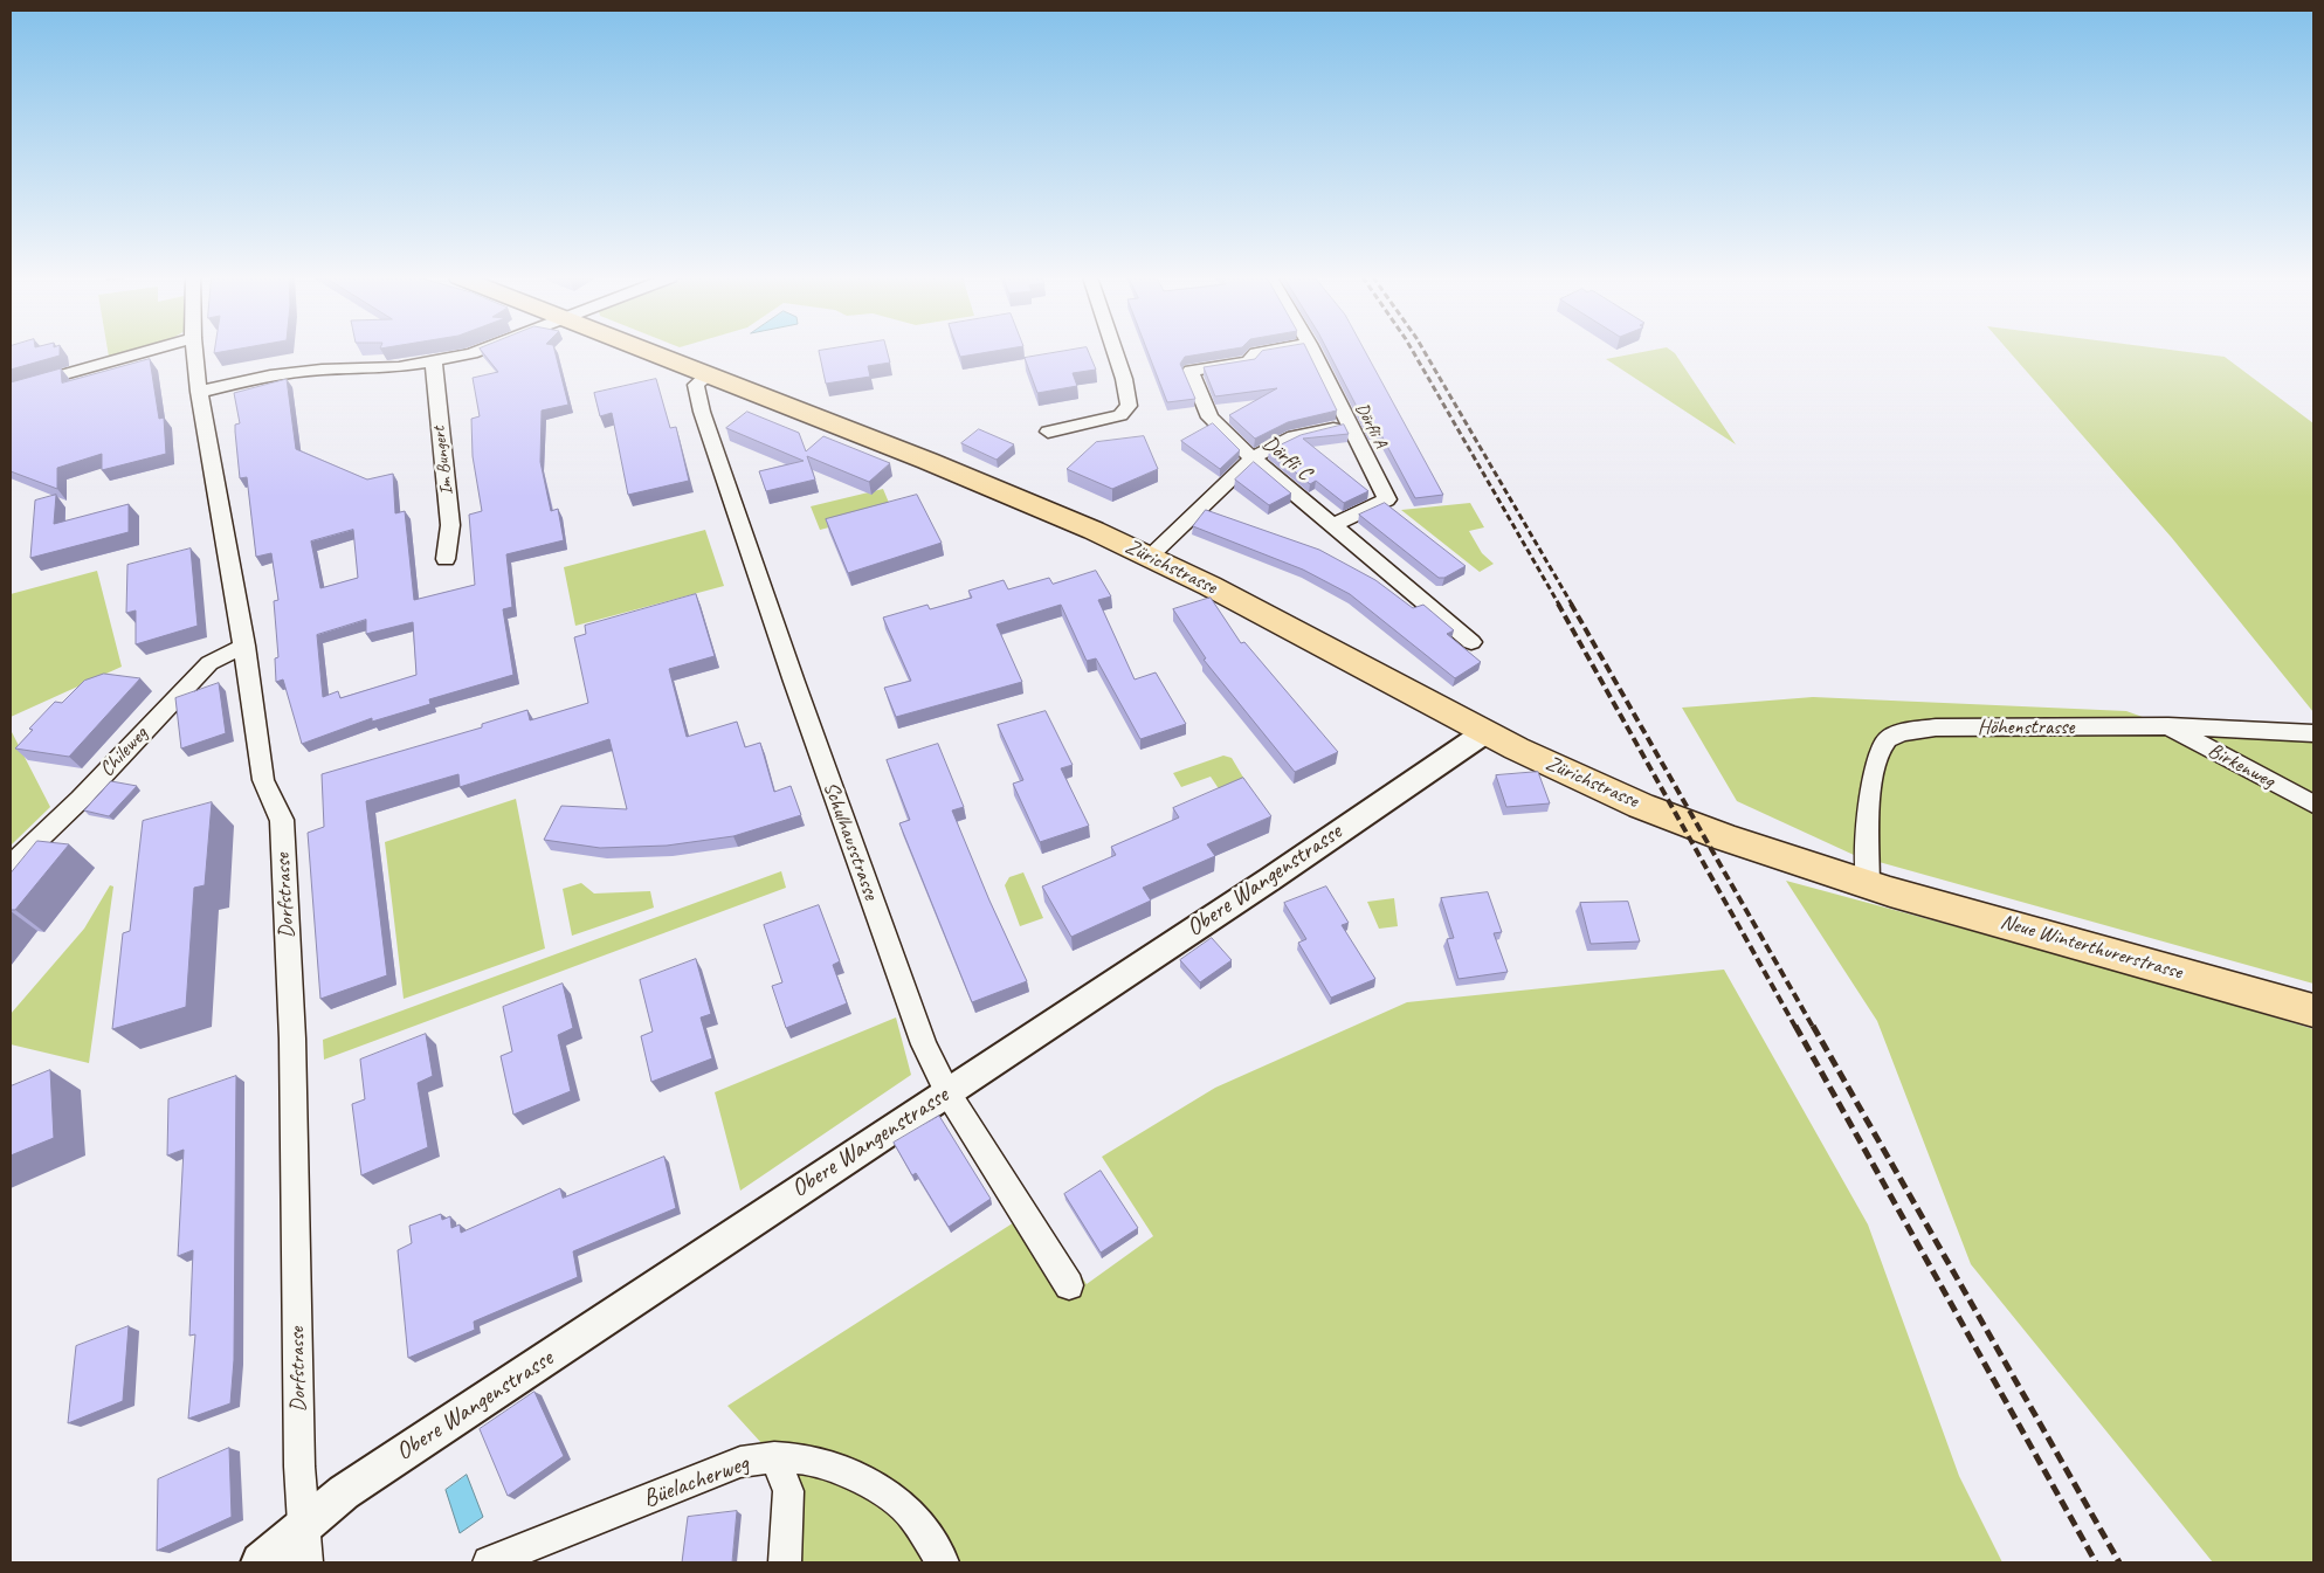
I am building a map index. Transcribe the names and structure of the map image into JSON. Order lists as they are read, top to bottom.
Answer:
{
  "streets": {
    "main road": ["Zürichstrasse", "Neue Winterthurerstrasse"],
    "street": [
      "Dörfli A",
      "Dörfli C",
      "Im Bungert",
      "Höhenstrasse",
      "Chileweg",
      "Birkenweg",
      "Schulhausstrasse",
      "Obere Wangenstrasse",
      "Dorfstrasse",
      "Büelacherweg"
    ]
  },
  "crossings": [
    ["Dörfli A", "Dörfli C"],
    ["Zürichstrasse", "Höhenstrasse"],
    ["Zürichstrasse", "Schulhausstrasse"],
    ["Zürichstrasse", "Obere Wangenstrasse"],
    ["Zürichstrasse", "Neue Winterthurerstrasse"],
    ["Höhenstrasse", "Birkenweg"],
    ["Höhenstrasse", "Neue Winterthurerstrasse"],
    ["Chileweg", "Dorfstrasse"],
    ["Schulhausstrasse", "Obere Wangenstrasse"],
    ["Obere Wangenstrasse", "Dorfstrasse"]
  ]
}
